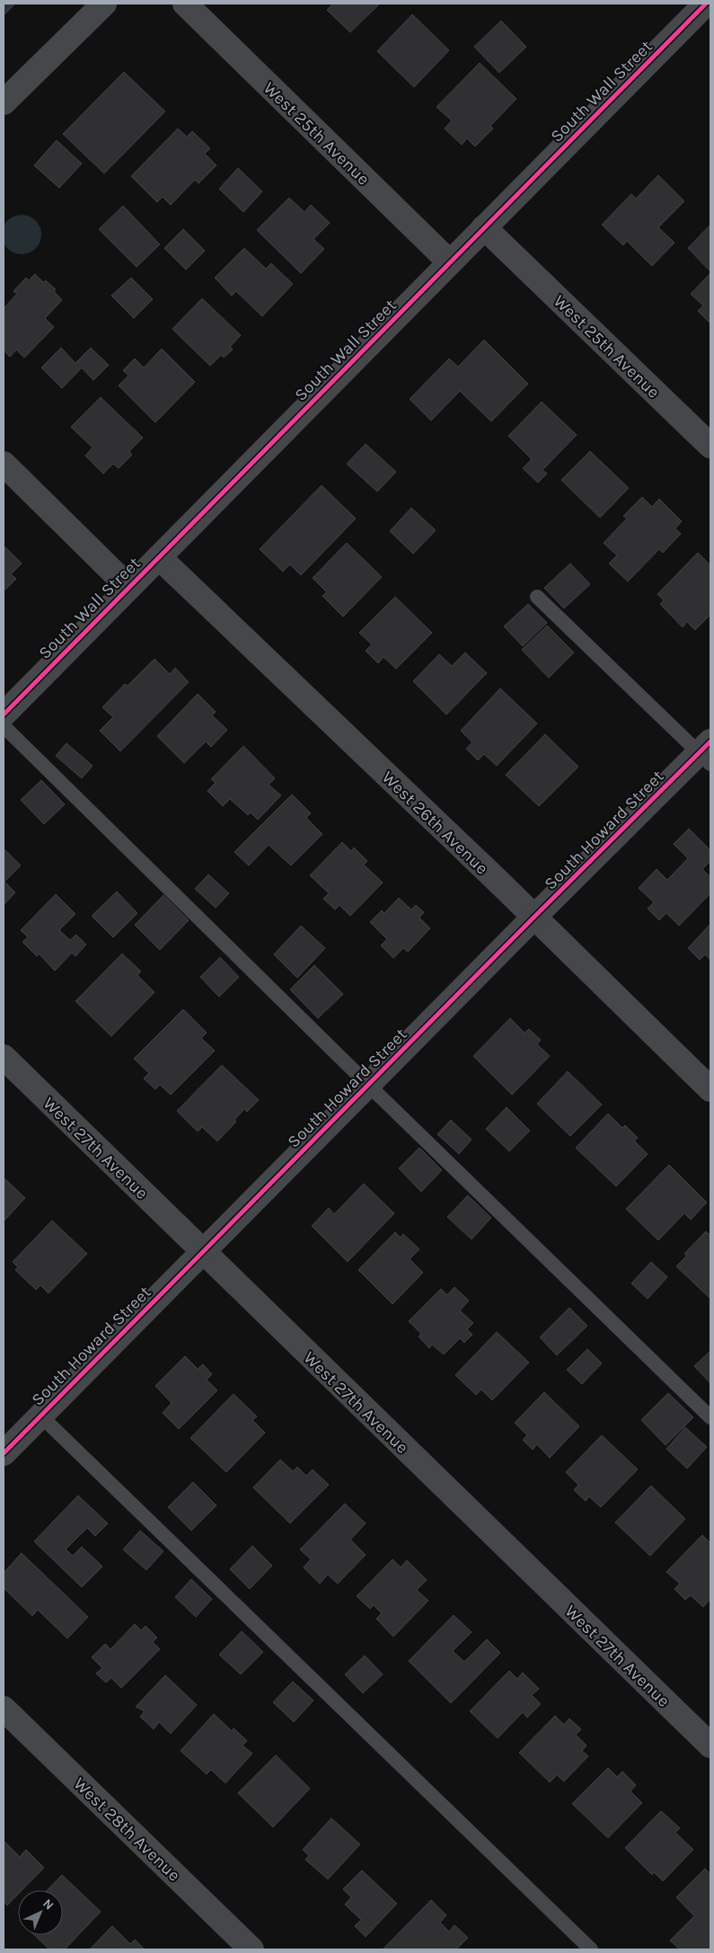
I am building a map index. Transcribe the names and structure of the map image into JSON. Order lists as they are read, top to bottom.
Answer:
{
  "streets": {
    "street": [
      "South Wall Street",
      "West 25th Avenue",
      "West 26th Avenue",
      "South Howard Street",
      "West 27th Avenue",
      "West 28th Avenue"
    ]
  },
  "crossings": [
    ["South Wall Street", "West 25th Avenue"],
    ["South Wall Street", "West 26th Avenue"],
    ["West 26th Avenue", "South Howard Street"],
    ["South Howard Street", "West 27th Avenue"]
  ],
  "north": "top right"
}
